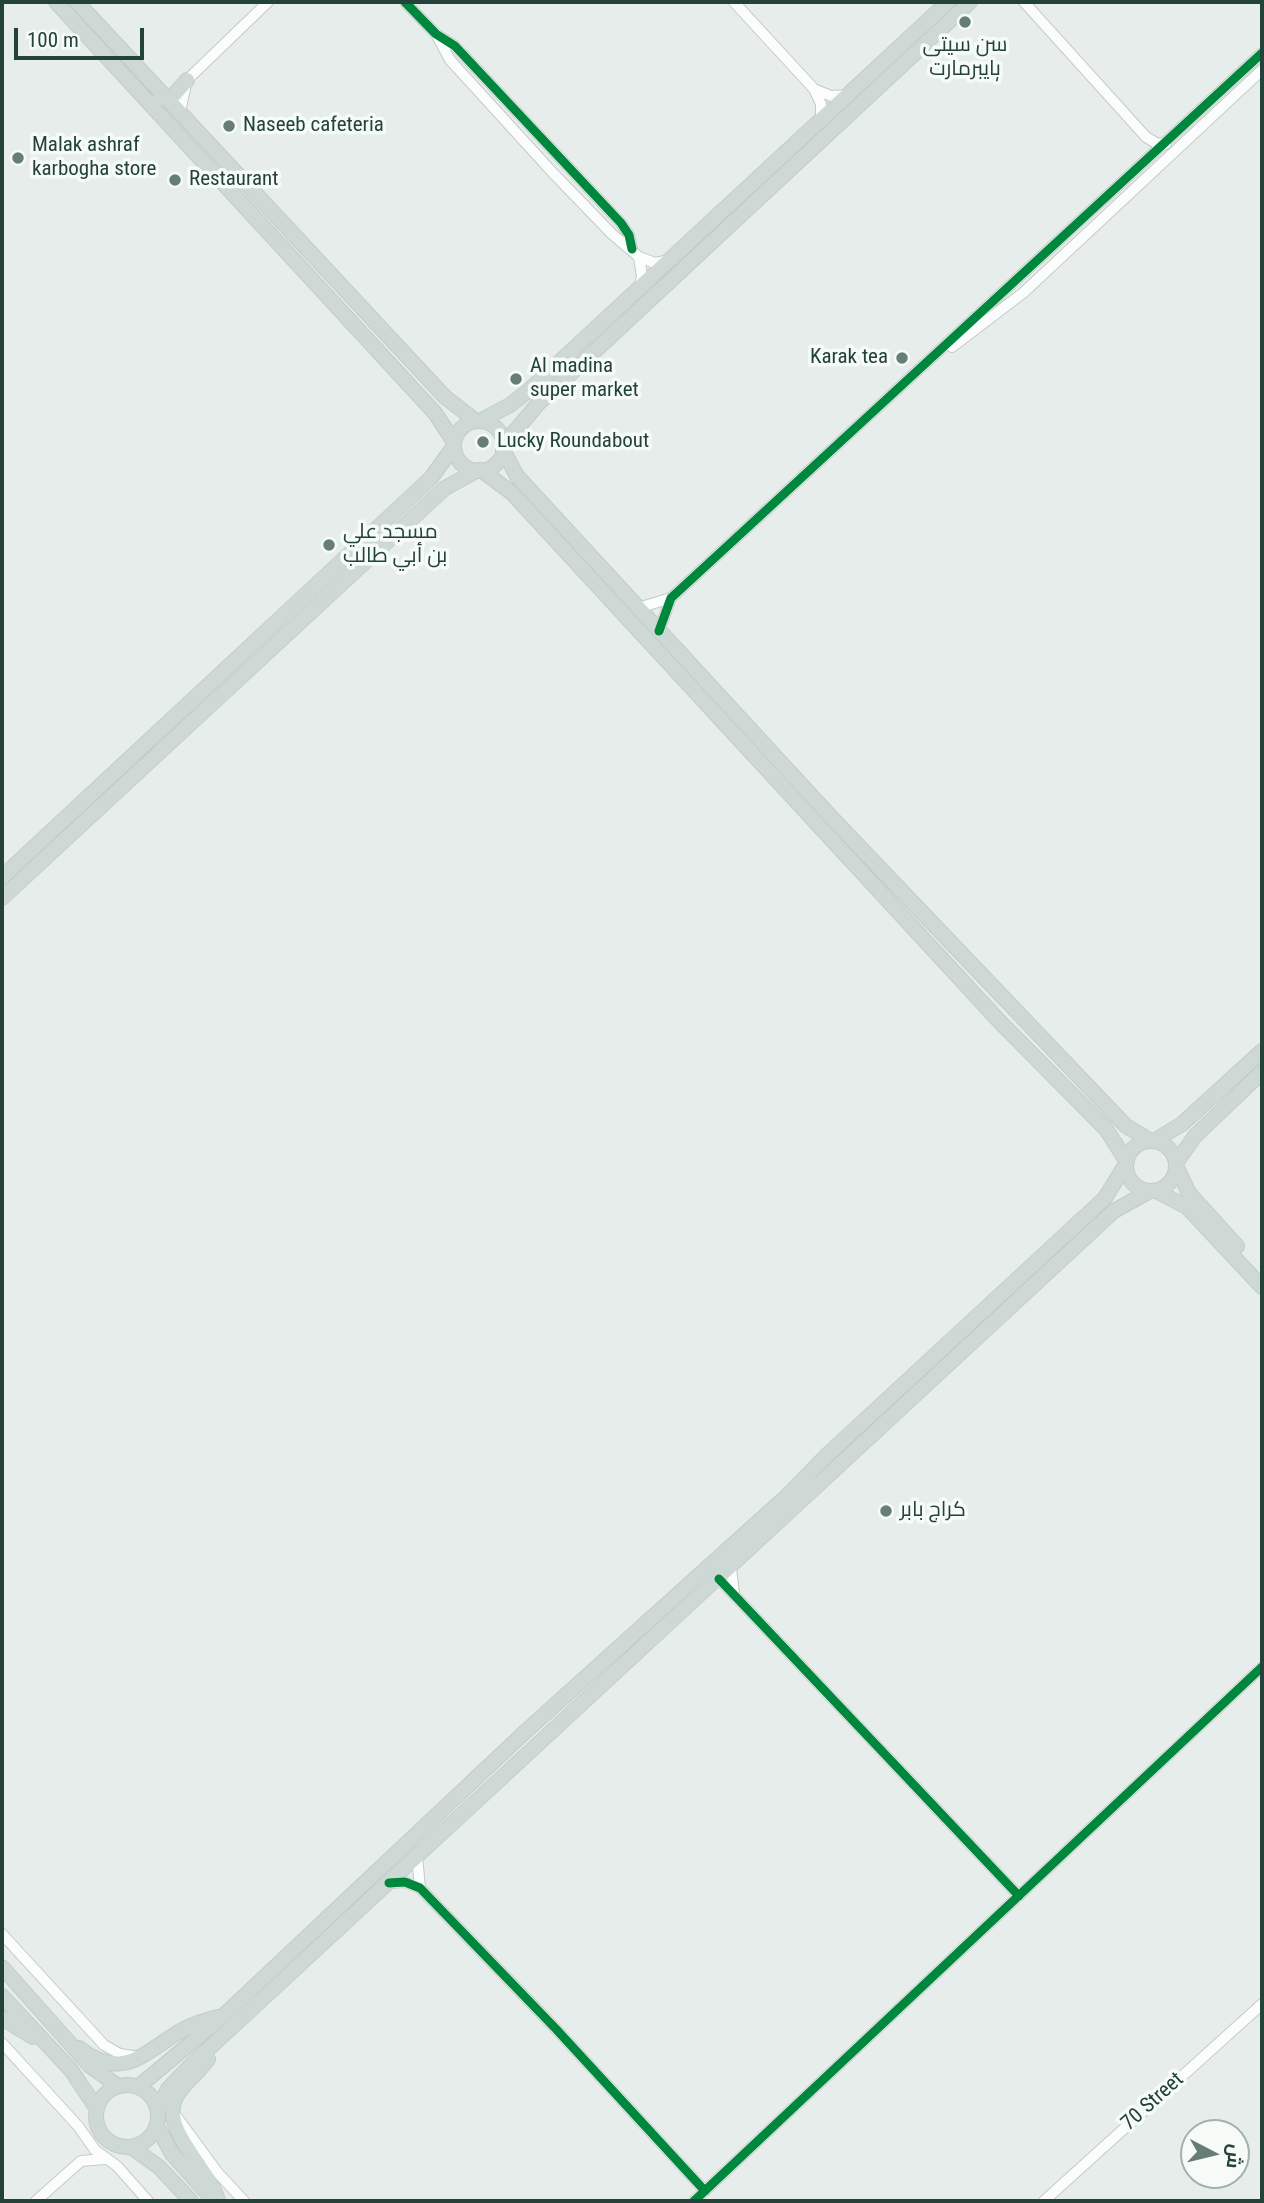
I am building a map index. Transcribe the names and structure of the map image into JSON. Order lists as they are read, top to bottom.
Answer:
{
  "streets": {
    "street": ["70 Street"]
  },
  "places": [
    "سن سیتی ہایبرمارت",
    "Naseeb cafeteria",
    "Malak ashraf karbogha store",
    "Restaurant",
    "Karak tea",
    "Al madina super market",
    "Lucky Roundabout",
    "مسجد علي بن أبي طالب",
    "كراج بابر"
  ],
  "scale_bar": "100 m",
  "north": "right"
}
